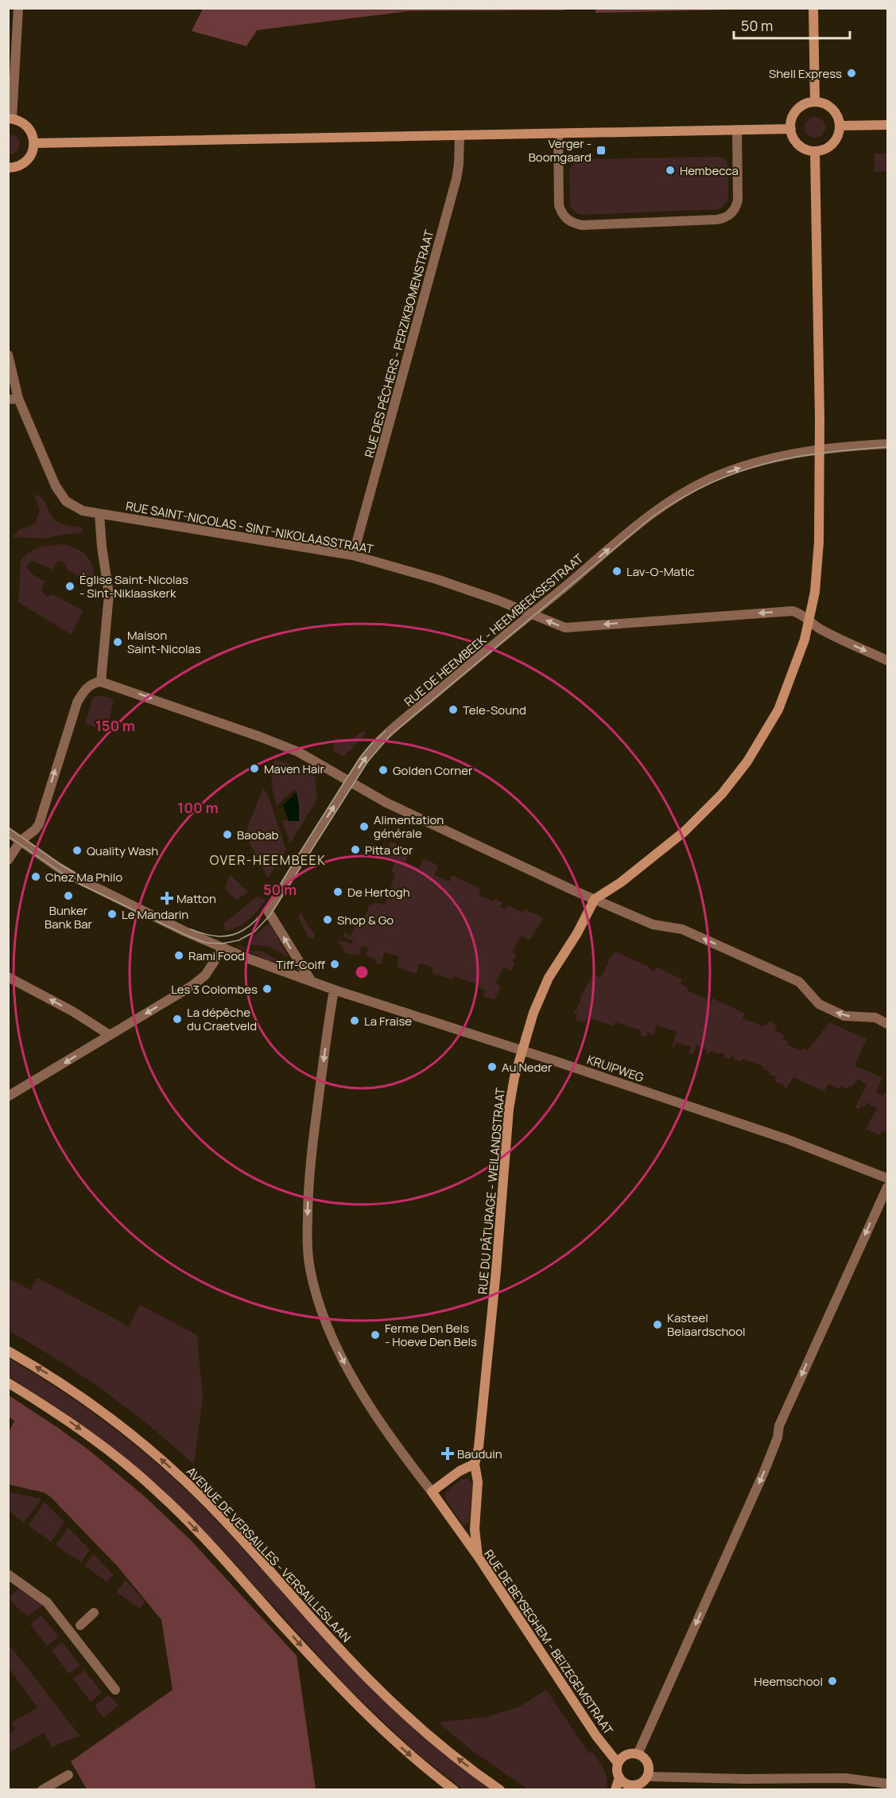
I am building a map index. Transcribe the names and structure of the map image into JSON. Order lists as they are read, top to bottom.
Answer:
{
  "streets": {
    "street": [
      "RUE DES PÊCHERS - PERZIKBOMENSTRAAT",
      "RUE SAINT-NICOLAS - SINT-NIKOLAASSTRAAT",
      "RUE DE HEEMBEEK - HEEMBEEKSESTRAAT",
      "KRUIPWEG",
      "RUE DU PÂTURAGE - WEILANDSTRAAT",
      "AVENUE DE VERSAILLES - VERSAILLESLAAN",
      "RUE DE BEYSEGHEM - BEIZEGEMSTRAAT"
    ]
  },
  "crossings": [
    ["RUE DES PÊCHERS - PERZIKBOMENSTRAAT", "RUE SAINT-NICOLAS - SINT-NIKOLAASSTRAAT"],
    ["RUE SAINT-NICOLAS - SINT-NIKOLAASSTRAAT", "RUE DE HEEMBEEK - HEEMBEEKSESTRAAT"],
    ["RUE DE HEEMBEEK - HEEMBEEKSESTRAAT", "KRUIPWEG"],
    ["KRUIPWEG", "RUE DU PÂTURAGE - WEILANDSTRAAT"],
    ["KRUIPWEG", "RUE DE BEYSEGHEM - BEIZEGEMSTRAAT"],
    ["RUE DU PÂTURAGE - WEILANDSTRAAT", "RUE DE BEYSEGHEM - BEIZEGEMSTRAAT"]
  ],
  "one_way": ["RUE DE HEEMBEEK - HEEMBEEKSESTRAAT", "RUE DE BEYSEGHEM - BEIZEGEMSTRAAT"],
  "districts": ["OVER-HEEMBEEK"],
  "places": {
    "other": [
      "Shell Express",
      "Hembecca",
      "Lav-O-Matic",
      "Église Saint-Nicolas - Sint-Niklaaskerk",
      "Maison Saint-Nicolas",
      "Tele-Sound",
      "Maven Hair",
      "Golden Corner",
      "Alimentation générale",
      "Baobab",
      "Pitta d'or",
      "Quality Wash",
      "Chez Ma Philo",
      "De Hertogh",
      "Bunker Bank Bar",
      "Le Mandarin",
      "Shop & Go",
      "Rami Food",
      "Tiff-Coiff",
      "Les 3 Colombes",
      "La dépêche du Craetveld",
      "La Fraise",
      "Au Neder",
      "Kasteel Beiaardschool",
      "Ferme Den Bels - Hoeve Den Bels",
      "Heemschool"
    ],
    "transit": ["Verger - Boomgaard"],
    "health": ["Matton", "Bauduin"]
  },
  "scale_bar": "50 m",
  "rings": ["150 m", "100 m", "50 m"]
}
